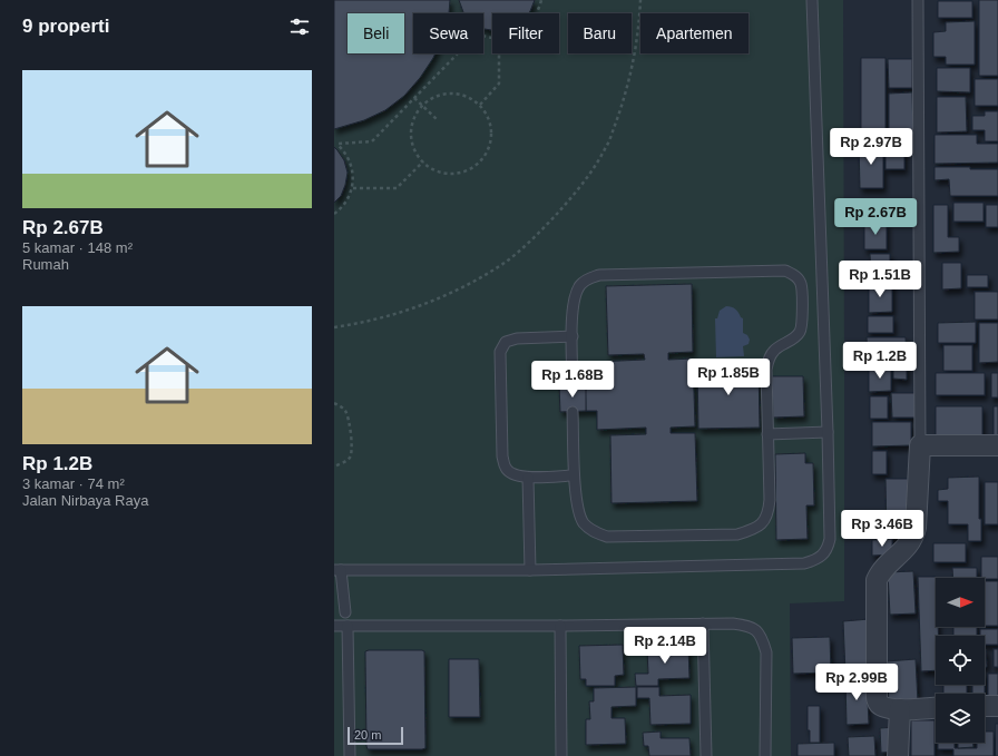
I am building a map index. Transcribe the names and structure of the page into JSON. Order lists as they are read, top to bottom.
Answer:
{
  "scale_bar": "20 m",
  "north": "right",
  "page": {
    "heading": "9 properti",
    "chip": [
      "Beli",
      "Sewa",
      "Filter",
      "Baru",
      "Apartemen"
    ],
    "list": [
      {
        "name": "Rp 2.67B",
        "note": "5 kamar · 148 m² · Rumah"
      },
      {
        "name": "Rp 1.2B",
        "note": "3 kamar · 74 m² · Jalan Nirbaya Raya"
      }
    ],
    "price": [
      "Rp 2.97B",
      "Rp 2.67B",
      "Rp 1.51B",
      "Rp 1.2B",
      "Rp 1.85B",
      "Rp 1.68B",
      "Rp 3.46B",
      "Rp 2.14B",
      "Rp 2.99B"
    ],
    "scale": "20 m"
  }
}
